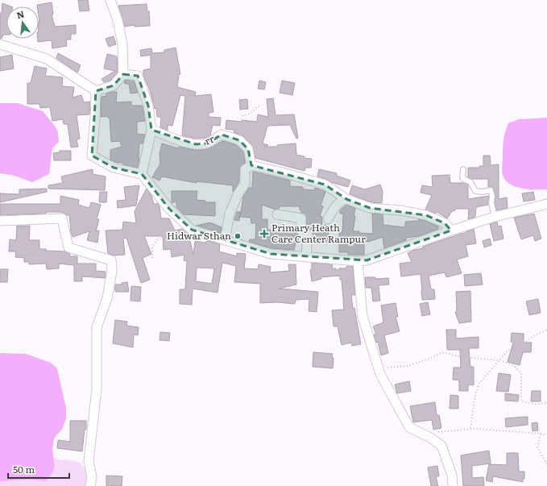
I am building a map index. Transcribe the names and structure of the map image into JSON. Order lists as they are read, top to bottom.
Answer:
{
  "streets": {
    "street": ["rr"]
  },
  "places": {
    "health": ["Primary Heath Care Center Rampur"],
    "other": ["Hidwar Sthan"]
  },
  "scale_bar": "50 m",
  "north": "top"
}
